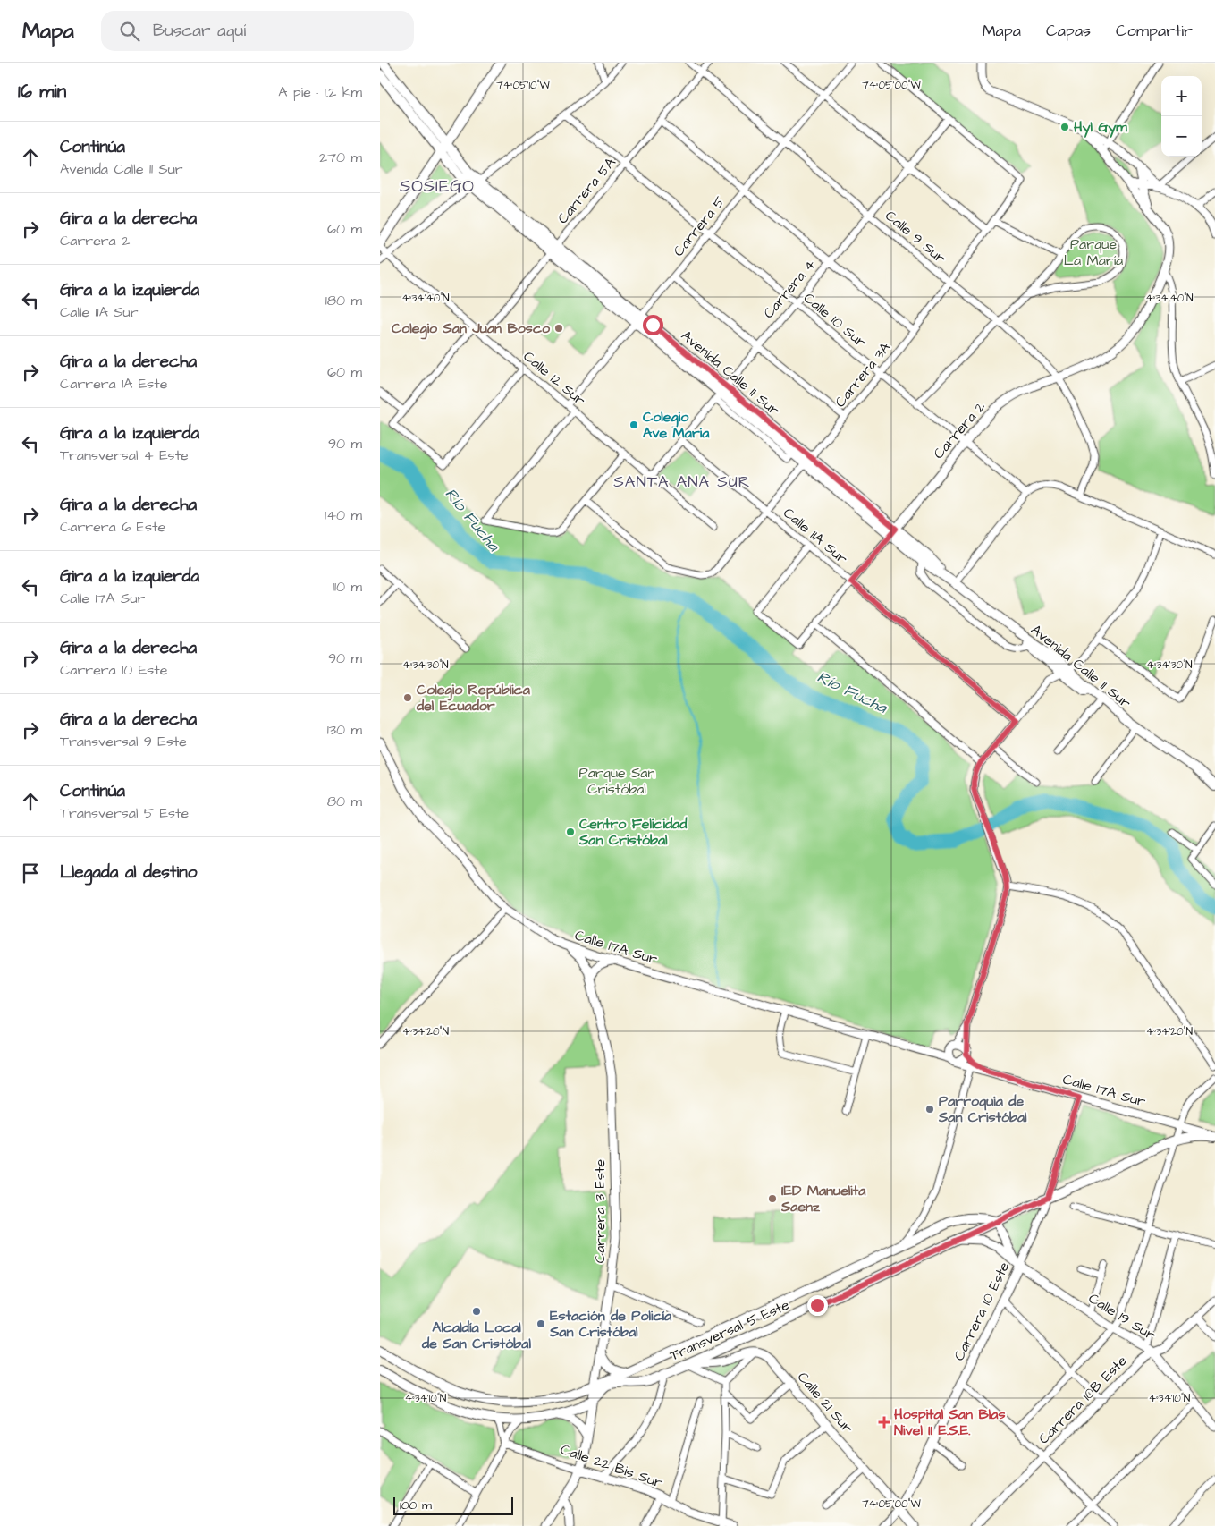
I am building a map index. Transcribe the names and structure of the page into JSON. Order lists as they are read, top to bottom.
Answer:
{
  "streets": {
    "main road": ["Avenida Calle 11 Sur", "Transversal 5 Este"],
    "street": [
      "Carrera 5A",
      "Carrera 5",
      "Calle 9 Sur",
      "Carrera 4",
      "Calle 10 Sur",
      "Carrera 3A",
      "Calle 12 Sur",
      "Carrera 2",
      "Calle 11A Sur",
      "Calle 17A Sur",
      "Carrera 3 Este",
      "Carrera 10 Este",
      "Calle 19 Sur",
      "Carrera 10B Este",
      "Calle 21 Sur",
      "Calle 22 Bis Sur"
    ]
  },
  "crossings": [
    ["Carrera 5A", "Calle 9 Sur"],
    ["Carrera 5A", "Calle 10 Sur"],
    ["Carrera 5A", "Avenida Calle 11 Sur"],
    ["Carrera 5A", "Calle 12 Sur"],
    ["Carrera 5", "Calle 9 Sur"],
    ["Carrera 5", "Calle 10 Sur"],
    ["Carrera 5", "Avenida Calle 11 Sur"],
    ["Carrera 5", "Calle 12 Sur"],
    ["Calle 9 Sur", "Carrera 4"],
    ["Calle 9 Sur", "Carrera 3A"],
    ["Calle 9 Sur", "Carrera 2"],
    ["Carrera 4", "Calle 10 Sur"],
    ["Carrera 4", "Avenida Calle 11 Sur"],
    ["Carrera 4", "Carrera 3A"],
    ["Carrera 4", "Calle 12 Sur"],
    ["Carrera 4", "Calle 11A Sur"],
    ["Calle 10 Sur", "Carrera 3A"],
    ["Calle 10 Sur", "Carrera 2"],
    ["Avenida Calle 11 Sur", "Carrera 3A"],
    ["Avenida Calle 11 Sur", "Carrera 2"],
    ["Carrera 3A", "Calle 11A Sur"],
    ["Carrera 2", "Calle 11A Sur"],
    ["Calle 17A Sur", "Carrera 3 Este"],
    ["Calle 17A Sur", "Carrera 10 Este"],
    ["Calle 17A Sur", "Transversal 5 Este"],
    ["Carrera 3 Este", "Transversal 5 Este"],
    ["Carrera 3 Este", "Calle 22 Bis Sur"],
    ["Carrera 10 Este", "Calle 19 Sur"],
    ["Carrera 10 Este", "Transversal 5 Este"],
    ["Carrera 10 Este", "Calle 21 Sur"],
    ["Calle 19 Sur", "Transversal 5 Este"],
    ["Calle 19 Sur", "Carrera 10B Este"]
  ],
  "districts": ["SOSIEGO", "SANTA ANA SUR"],
  "water": ["Río Fucha"],
  "parks": ["Parque La María", "Parque San Cristóbal"],
  "places": {
    "other": [
      "Hyl Gym",
      "Colegio San Juan Bosco",
      "Colegio Ave Maria",
      "Colegio República del Ecuador",
      "Centro Felicidad San Cristóbal",
      "Parroquia de San Cristóbal",
      "IED Manuelita Saenz",
      "Alcaldía Local de San Cristóbal",
      "Estación de Policía San Cristóbal"
    ],
    "health": ["Hospital San Blas Nivel II E.S.E."]
  },
  "scale_bar": "100 m",
  "page": {
    "header": "Mapa",
    "search": "Buscar aquí",
    "nav": ["Mapa", "Capas", "Compartir"],
    "heading": ["16 min", "A pie · 1.2 km"],
    "map_buttons": ["+", "−"],
    "list": [
      ["Continúa", "Avenida Calle 11 Sur", "270 m"],
      ["Gira a la derecha", "Carrera 2", "60 m"],
      ["Gira a la izquierda", "Calle 11A Sur", "180 m"],
      ["Gira a la derecha", "Carrera 1A Este", "60 m"],
      ["Gira a la izquierda", "Transversal 4 Este", "90 m"],
      ["Gira a la derecha", "Carrera 6 Este", "140 m"],
      ["Gira a la izquierda", "Calle 17A Sur", "110 m"],
      ["Gira a la derecha", "Carrera 10 Este", "90 m"],
      ["Gira a la derecha", "Transversal 9 Este", "130 m"],
      ["Continúa", "Transversal 5 Este", "80 m"],
      "Llegada al destino"
    ],
    "scale": "100 m"
  },
  "coordinates": [
    "74°05'10\"W",
    "74°05'00\"W",
    "4°34'40\"N",
    "4°34'30\"N",
    "4°34'20\"N",
    "4°34'10\"N"
  ]
}
